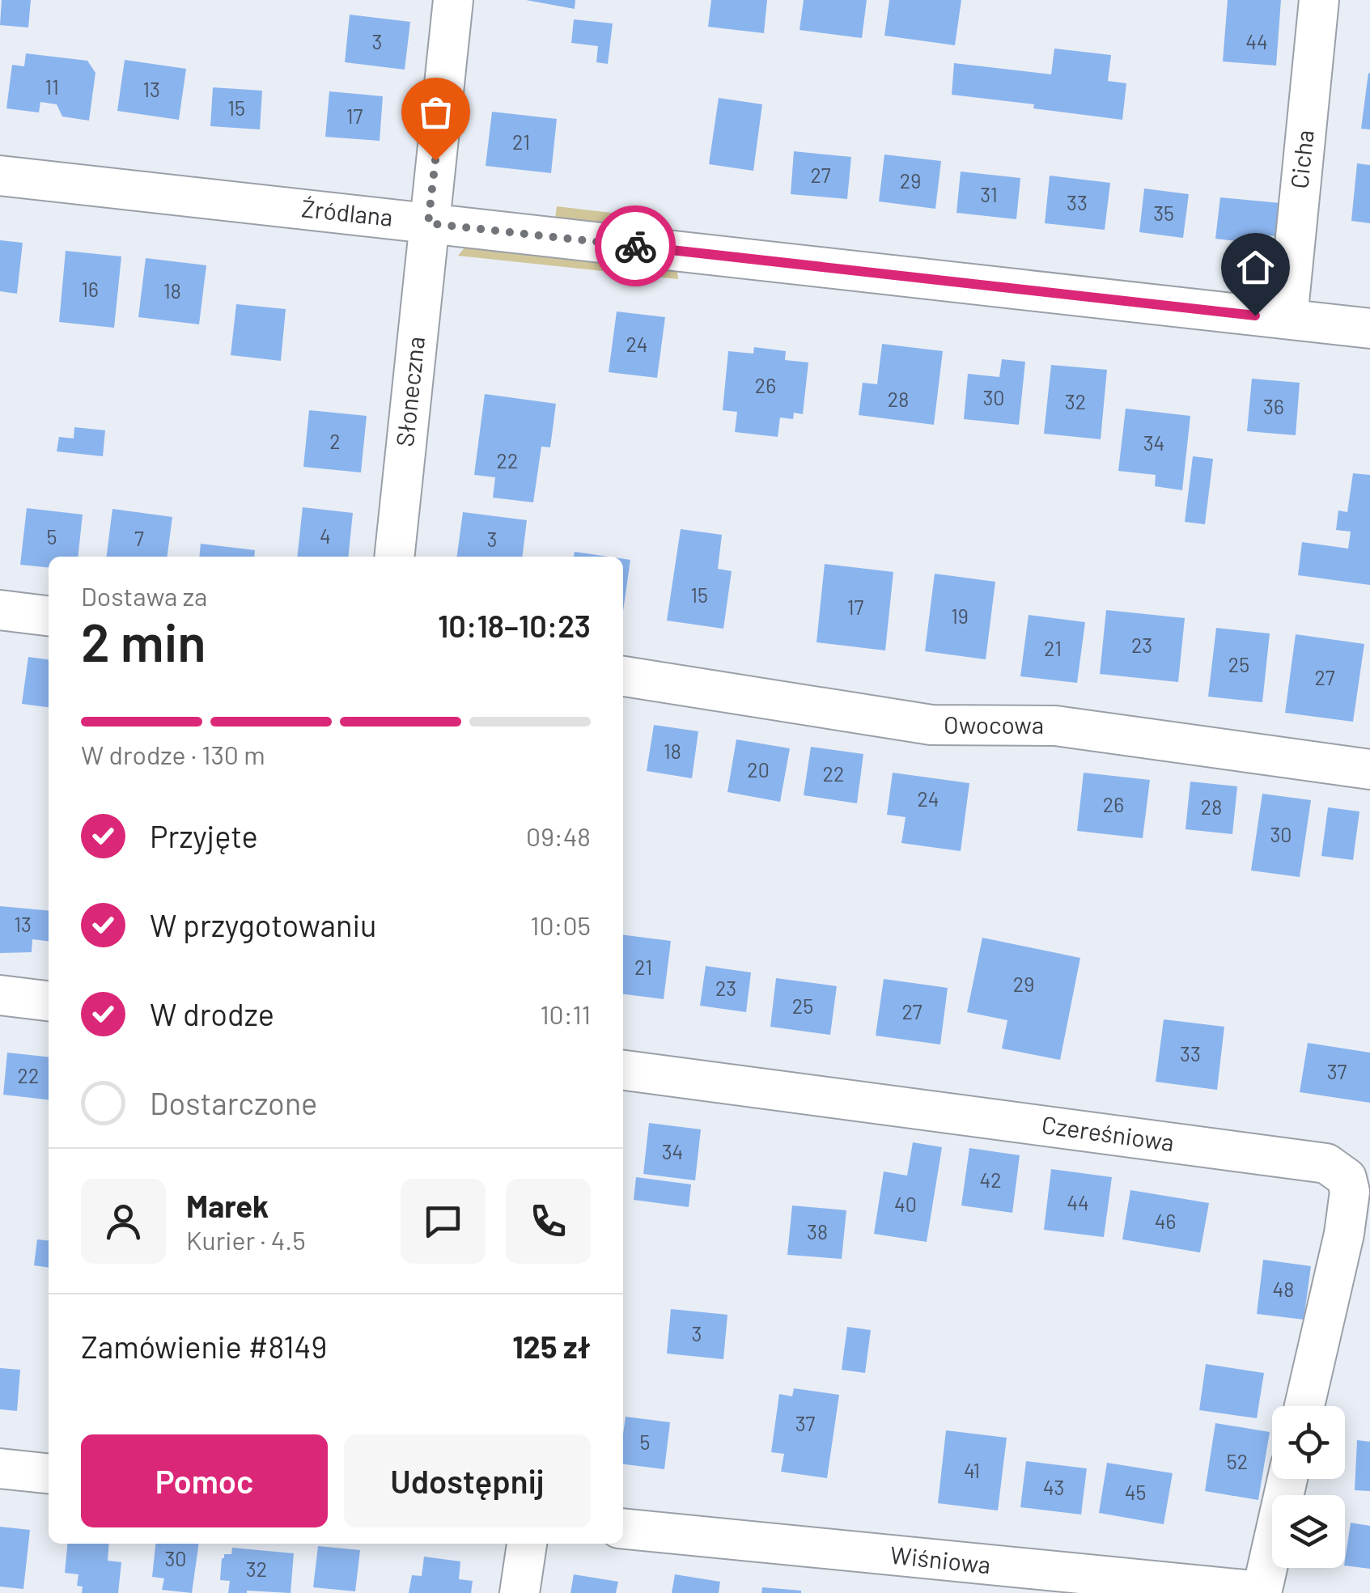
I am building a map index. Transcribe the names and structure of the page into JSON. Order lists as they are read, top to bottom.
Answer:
{
  "streets": {
    "street": [
      "Cicha",
      "Źródlana",
      "Słoneczna",
      "Owocowa",
      "Czereśniowa",
      "Wiśniowa"
    ]
  },
  "crossings": [
    ["Cicha", "Źródlana"],
    ["Źródlana", "Słoneczna"]
  ],
  "house_numbers": [
    "3",
    "44",
    "11",
    "13",
    "15",
    "17",
    "21",
    "27",
    "29",
    "31",
    "33",
    "35",
    "16",
    "18",
    "24",
    "26",
    "30",
    "28",
    "32",
    "36",
    "2",
    "34",
    "22",
    "4",
    "5",
    "7",
    "3",
    "15",
    "17",
    "19",
    "23",
    "21",
    "25",
    "27",
    "18",
    "20",
    "22",
    "24",
    "26",
    "28",
    "30",
    "13",
    "21",
    "29",
    "23",
    "25",
    "27",
    "33",
    "37",
    "22",
    "34",
    "42",
    "44",
    "40",
    "46",
    "38",
    "48",
    "3",
    "37",
    "5",
    "52",
    "41",
    "43",
    "45",
    "30",
    "32"
  ],
  "page": {
    "heading": ["2 min", "Dostawa za", "10:18–10:23"],
    "panel": [
      "Marek",
      "Kurier · 4.5",
      "Zamówienie #8149",
      "125 zł"
    ],
    "bar": "W drodze · 130 m",
    "list": [
      ["Przyjęte", "09:48"],
      ["W przygotowaniu", "10:05"],
      ["W drodze", "10:11"],
      "Dostarczone"
    ],
    "buttons": ["Pomoc", "Udostępnij"]
  }
}
